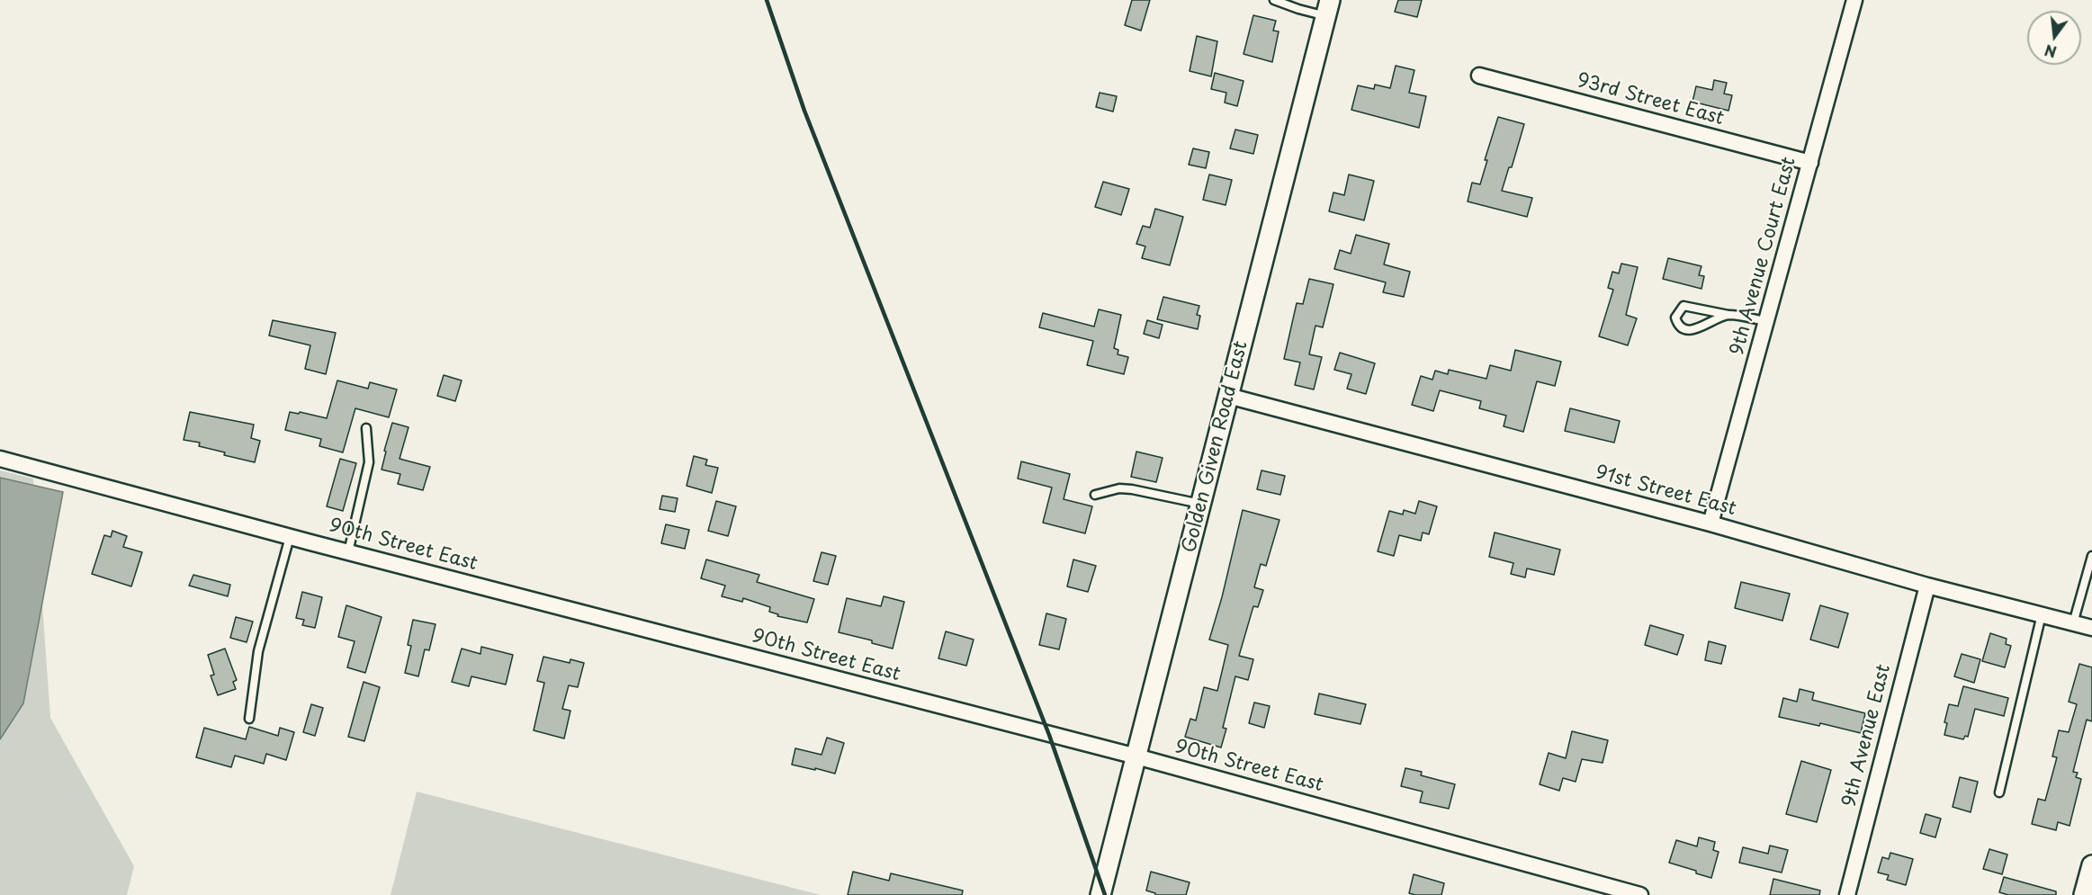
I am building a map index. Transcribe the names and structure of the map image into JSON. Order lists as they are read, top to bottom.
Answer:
{
  "streets": {
    "street": [
      "93rd Street East",
      "9th Avenue Court East",
      "Golden Given Road East",
      "91st Street East",
      "90th Street East",
      "9th Avenue East"
    ]
  },
  "crossings": [
    ["93rd Street East", "9th Avenue Court East"],
    ["9th Avenue Court East", "91st Street East"],
    ["Golden Given Road East", "91st Street East"],
    ["Golden Given Road East", "90th Street East"],
    ["91st Street East", "9th Avenue East"]
  ],
  "north": "bottom"
}
